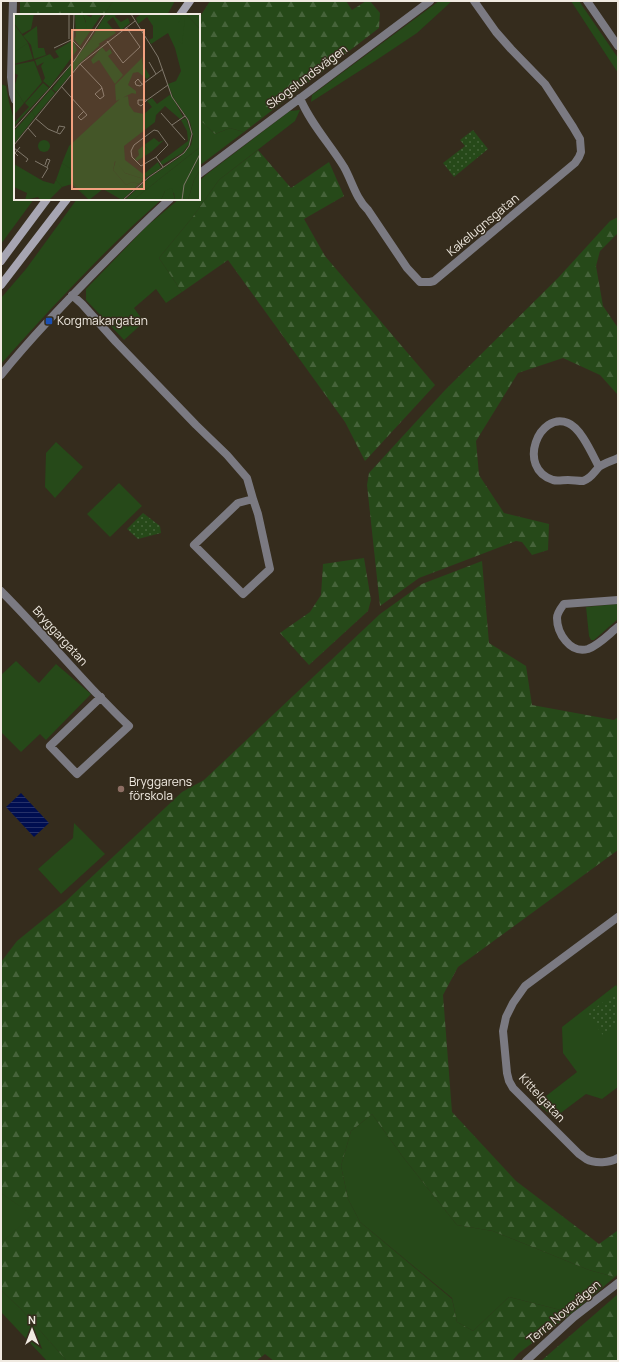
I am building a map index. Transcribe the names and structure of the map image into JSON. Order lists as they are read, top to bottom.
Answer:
{
  "streets": {
    "street": [
      "Skogslundsvägen",
      "Kakelugnsgatan",
      "Bryggargatan",
      "Kittelgatan",
      "Terra Novavägen"
    ]
  },
  "crossings": [
    ["Skogslundsvägen", "Kakelugnsgatan"]
  ],
  "places": {
    "transit": ["Korgmakargatan"],
    "other": ["Bryggarens förskola"]
  },
  "north": "top"
}
